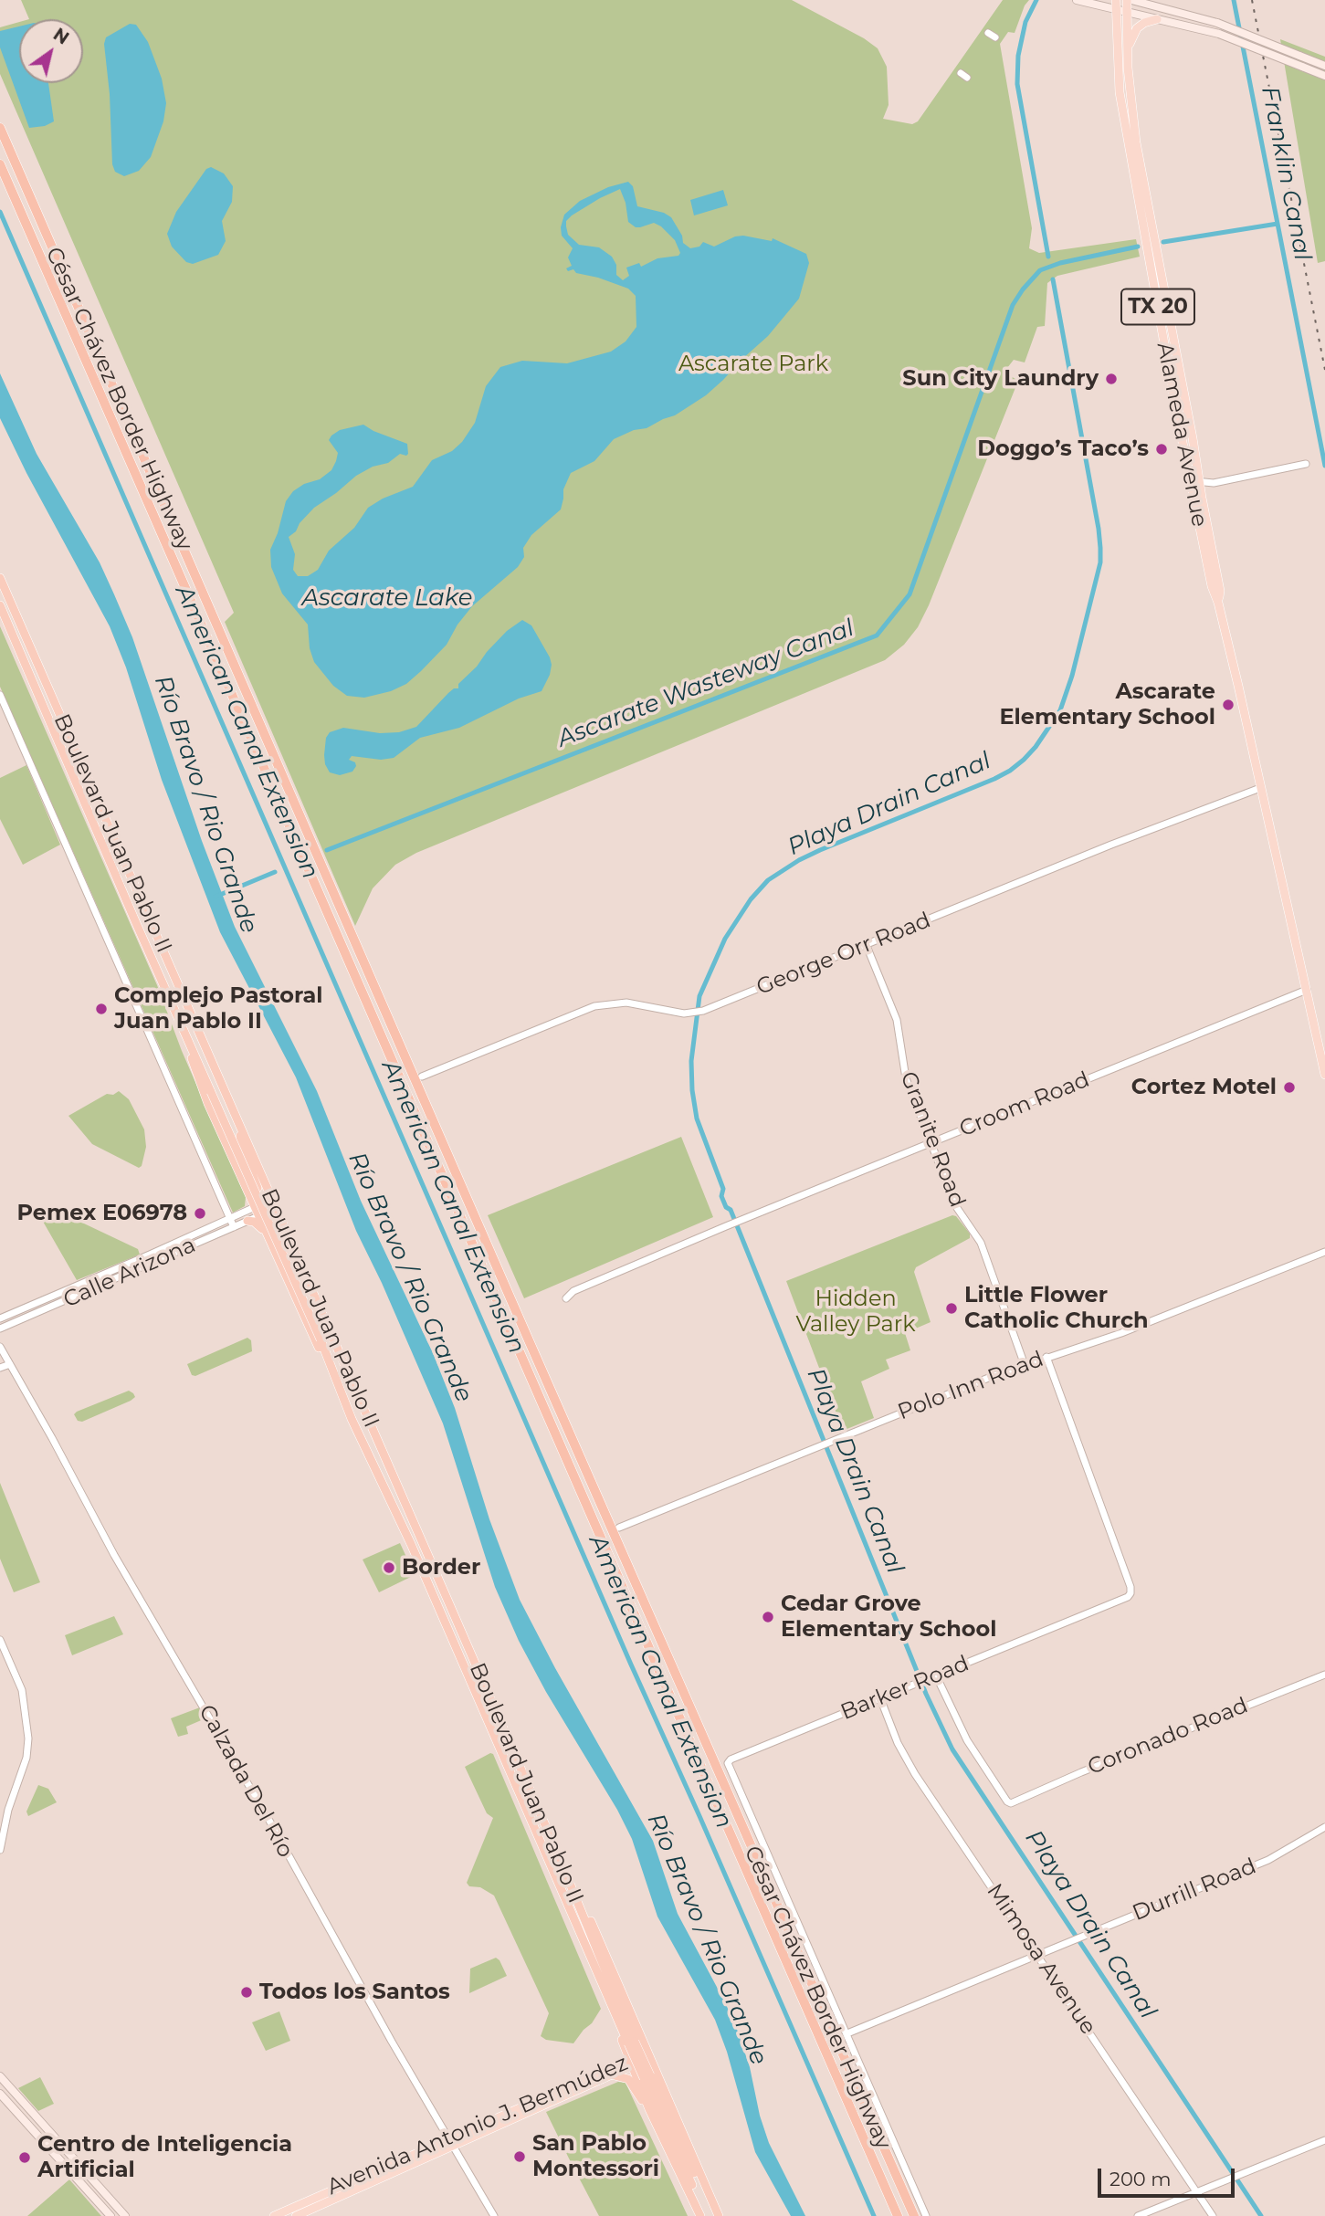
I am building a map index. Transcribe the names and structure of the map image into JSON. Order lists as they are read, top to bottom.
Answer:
{
  "streets": {
    "highway": ["César Chávez Border Highway", "Boulevard Juan Pablo II"],
    "main road": ["TX 20", "Alameda Avenue", "Avenida Antonio J. Bermúdez"],
    "street": [
      "George Orr Road",
      "Croom Road",
      "Granite Road",
      "Calle Arizona",
      "Polo Inn Road",
      "Barker Road",
      "Coronado Road",
      "Calzada Del Río",
      "Durrill Road",
      "Mimosa Avenue"
    ]
  },
  "crossings": [
    ["Alameda Avenue", "George Orr Road"],
    ["Alameda Avenue", "Croom Road"],
    ["George Orr Road", "Granite Road"],
    ["Croom Road", "Granite Road"],
    ["Granite Road", "Polo Inn Road"],
    ["Polo Inn Road", "Barker Road"],
    ["Barker Road", "Coronado Road"],
    ["Barker Road", "Durrill Road"],
    ["Barker Road", "Mimosa Avenue"],
    ["Calzada Del Río", "Avenida Antonio J. Bermúdez"],
    ["Durrill Road", "Mimosa Avenue"]
  ],
  "water": [
    "Franklin Canal",
    "Ascarate Lake",
    "Ascarate Wasteway Canal",
    "American Canal Extension",
    "Río Bravo / Rio Grande",
    "Playa Drain Canal"
  ],
  "parks": ["Ascarate Park", "Hidden Valley Park"],
  "places": [
    "Sun City Laundry",
    "Doggo’s Taco’s",
    "Ascarate Elementary School",
    "Complejo Pastoral Juan Pablo II",
    "Cortez Motel",
    "Pemex E06978",
    "Little Flower Catholic Church",
    "Border",
    "Cedar Grove Elementary School",
    "Todos los Santos",
    "San Pablo Montessori",
    "Centro de Inteligencia Artificial"
  ],
  "scale_bar": "200 m",
  "north": "top right"
}
